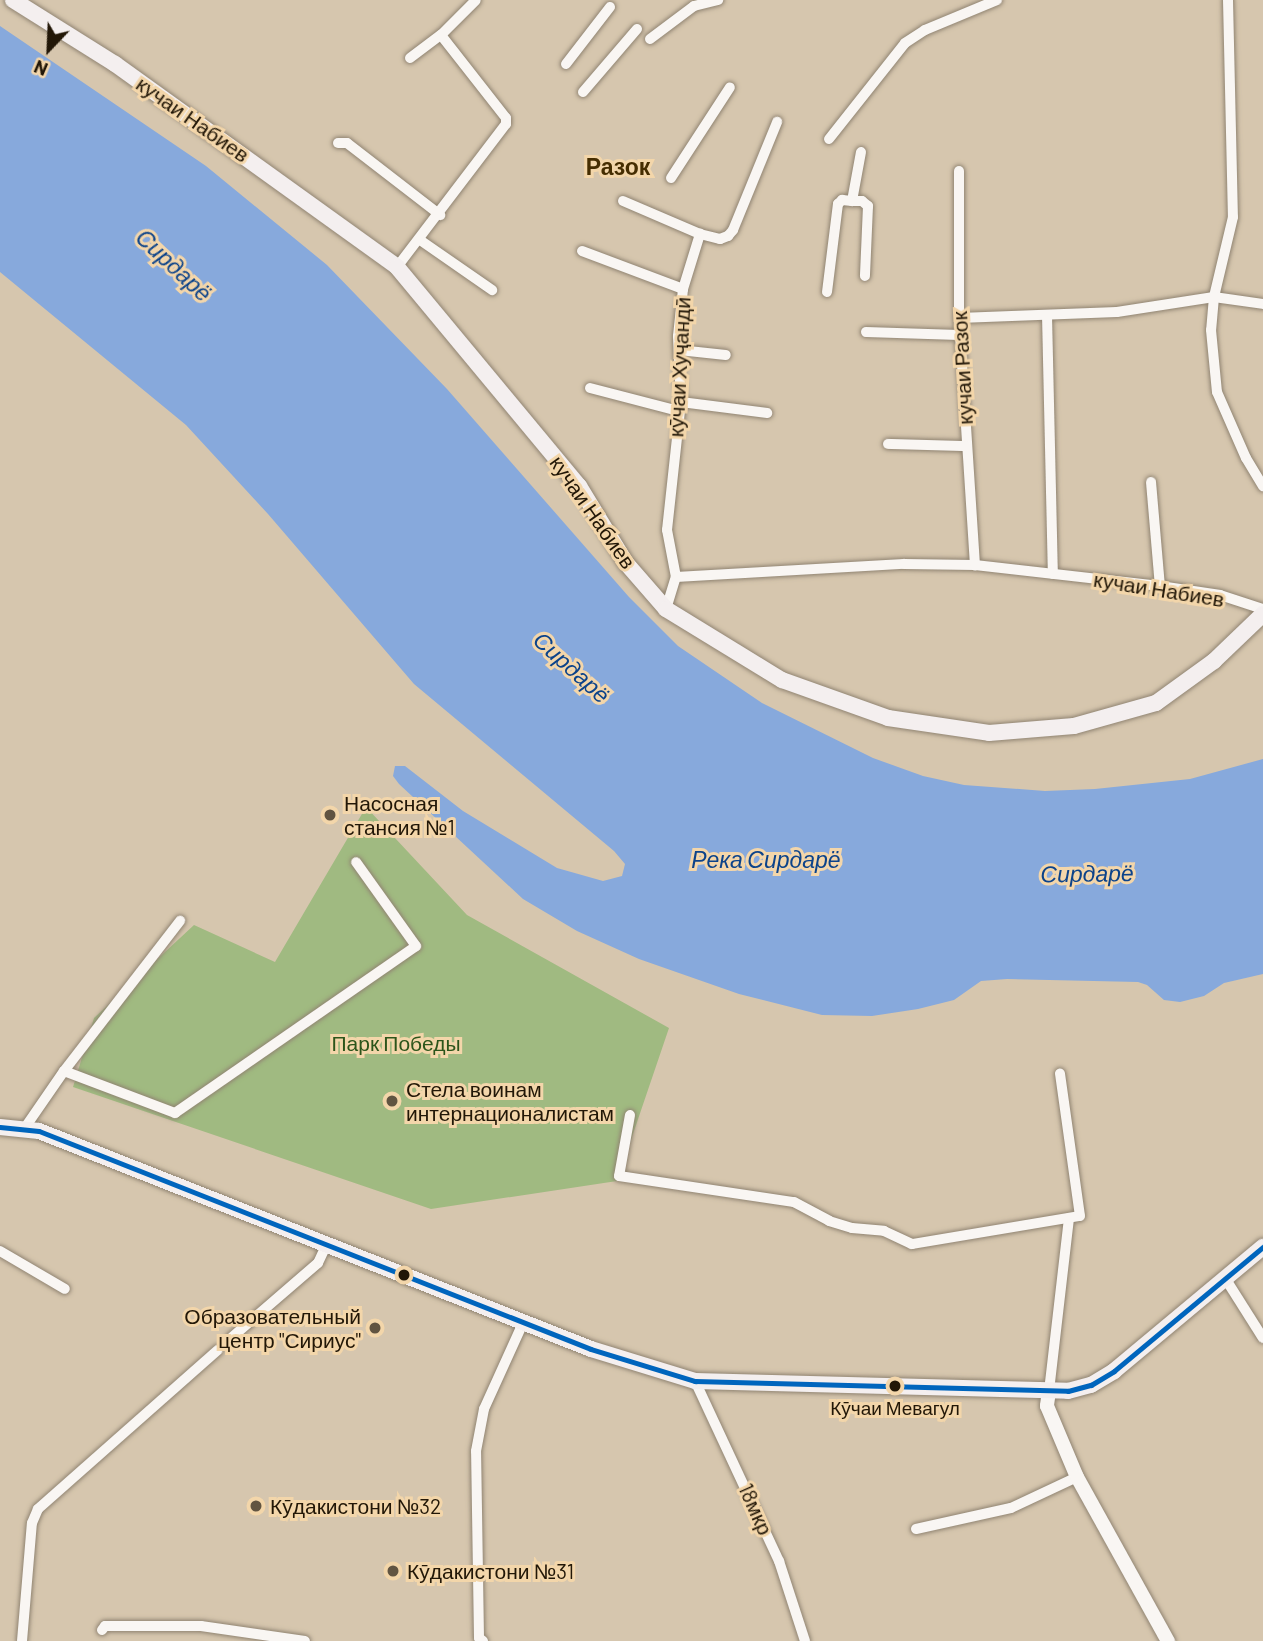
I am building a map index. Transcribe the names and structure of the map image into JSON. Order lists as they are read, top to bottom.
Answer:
{
  "streets": {
    "main road": ["кучаи Набиев"],
    "street": ["кӯчаи Хуҷандӣ", "кучаи Разок", "18мкр"]
  },
  "crossings": [
    ["кучаи Набиев", "кӯчаи Хуҷандӣ"],
    ["кучаи Набиев", "кучаи Разок"]
  ],
  "districts": ["Разок"],
  "water": ["Сирдарё", "Река Сирдарё"],
  "parks": ["Парк Победы"],
  "places": [
    "Насосная стансия №1",
    "Стела воинам интернационалистам",
    "Образовательный центр \"Сириус\"",
    "Кӯчаи Мевагул",
    "Кӯдакистони №32",
    "Кӯдакистони №31"
  ],
  "north": "bottom left"
}
